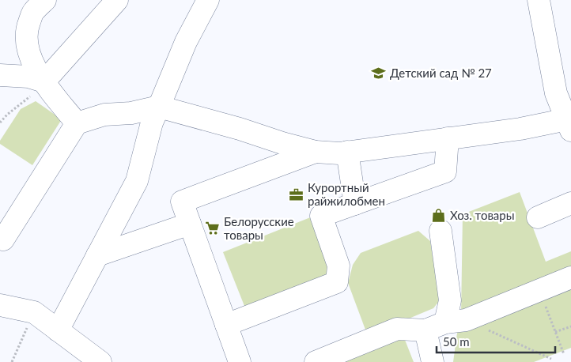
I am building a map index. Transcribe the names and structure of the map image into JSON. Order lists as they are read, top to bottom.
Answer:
{
  "places": {
    "school or university": ["Детский сад № 27"],
    "office": ["Курортный райжилобмен"],
    "shop": ["Хоз. товары"],
    "supermarket": ["Белорусские товары"]
  },
  "scale_bar": "50 m"
}
